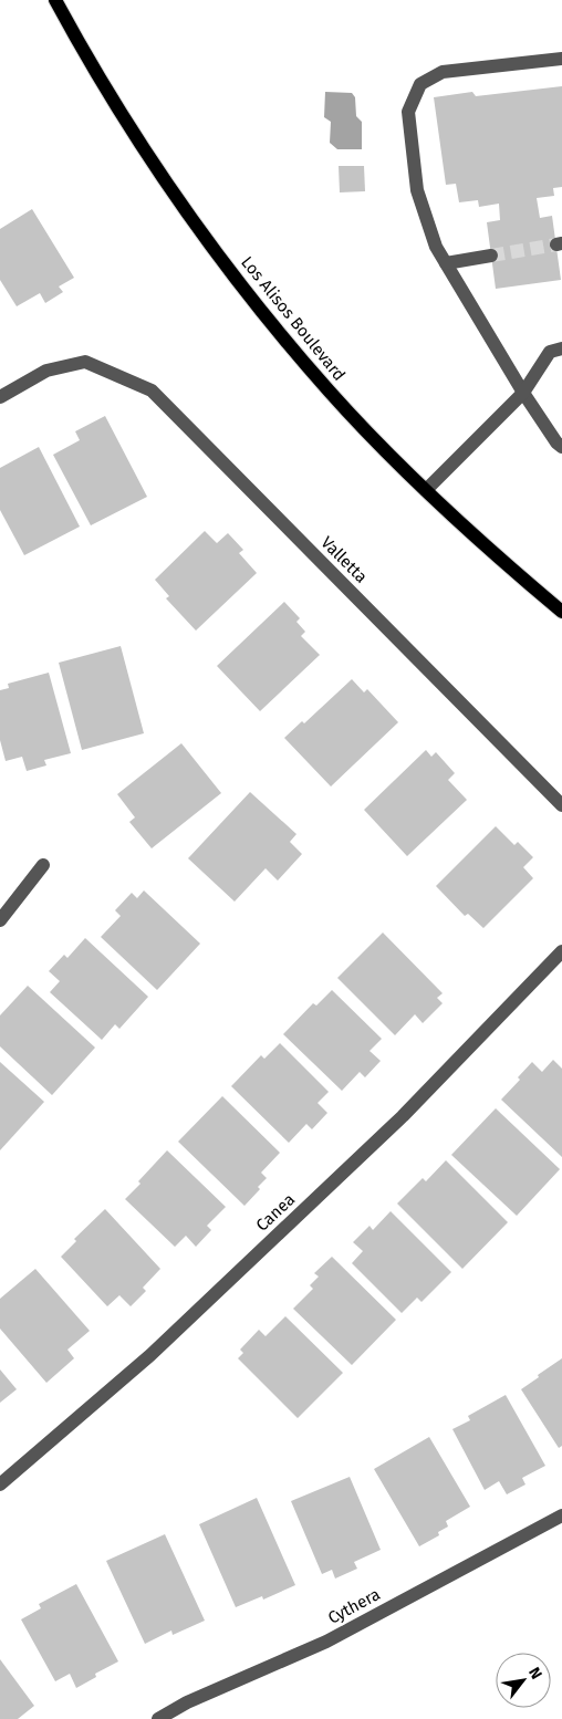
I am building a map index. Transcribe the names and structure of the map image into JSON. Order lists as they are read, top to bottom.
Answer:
{
  "streets": {
    "main road": ["Los Alisos Boulevard"],
    "street": ["Valletta", "Canea", "Cythera"]
  },
  "north": "top right"
}
